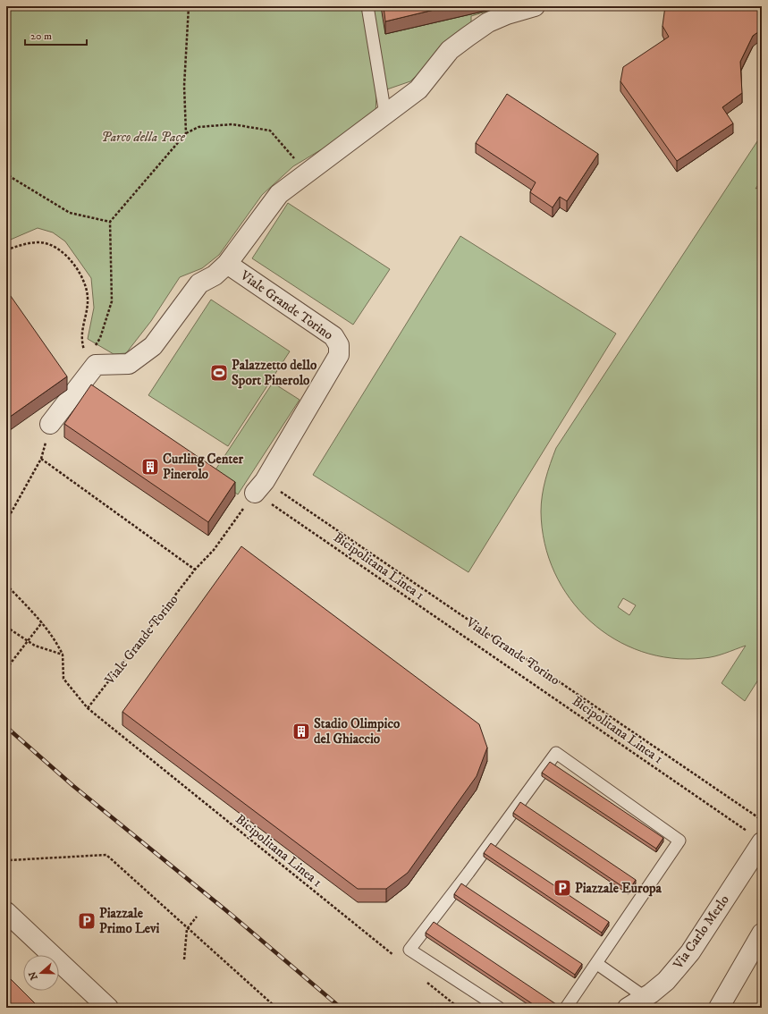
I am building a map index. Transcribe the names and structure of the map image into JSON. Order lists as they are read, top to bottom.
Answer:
{
  "streets": {
    "street": ["Viale Grande Torino", "Via Carlo Merlo"],
    "path": ["Bicipolitana Linea 1"]
  },
  "crossings": [
    ["Viale Grande Torino", "Bicipolitana Linea 1"]
  ],
  "parks": ["Parco della Pace"],
  "places": {
    "sports": ["Palazzetto dello Sport Pinerolo"],
    "building": ["Curling Center Pinerolo", "Stadio Olimpico del Ghiaccio"],
    "parking": ["Piazzale Europa", "Piazzale Primo Levi"]
  },
  "scale_bar": "20 m",
  "north": "left"
}
